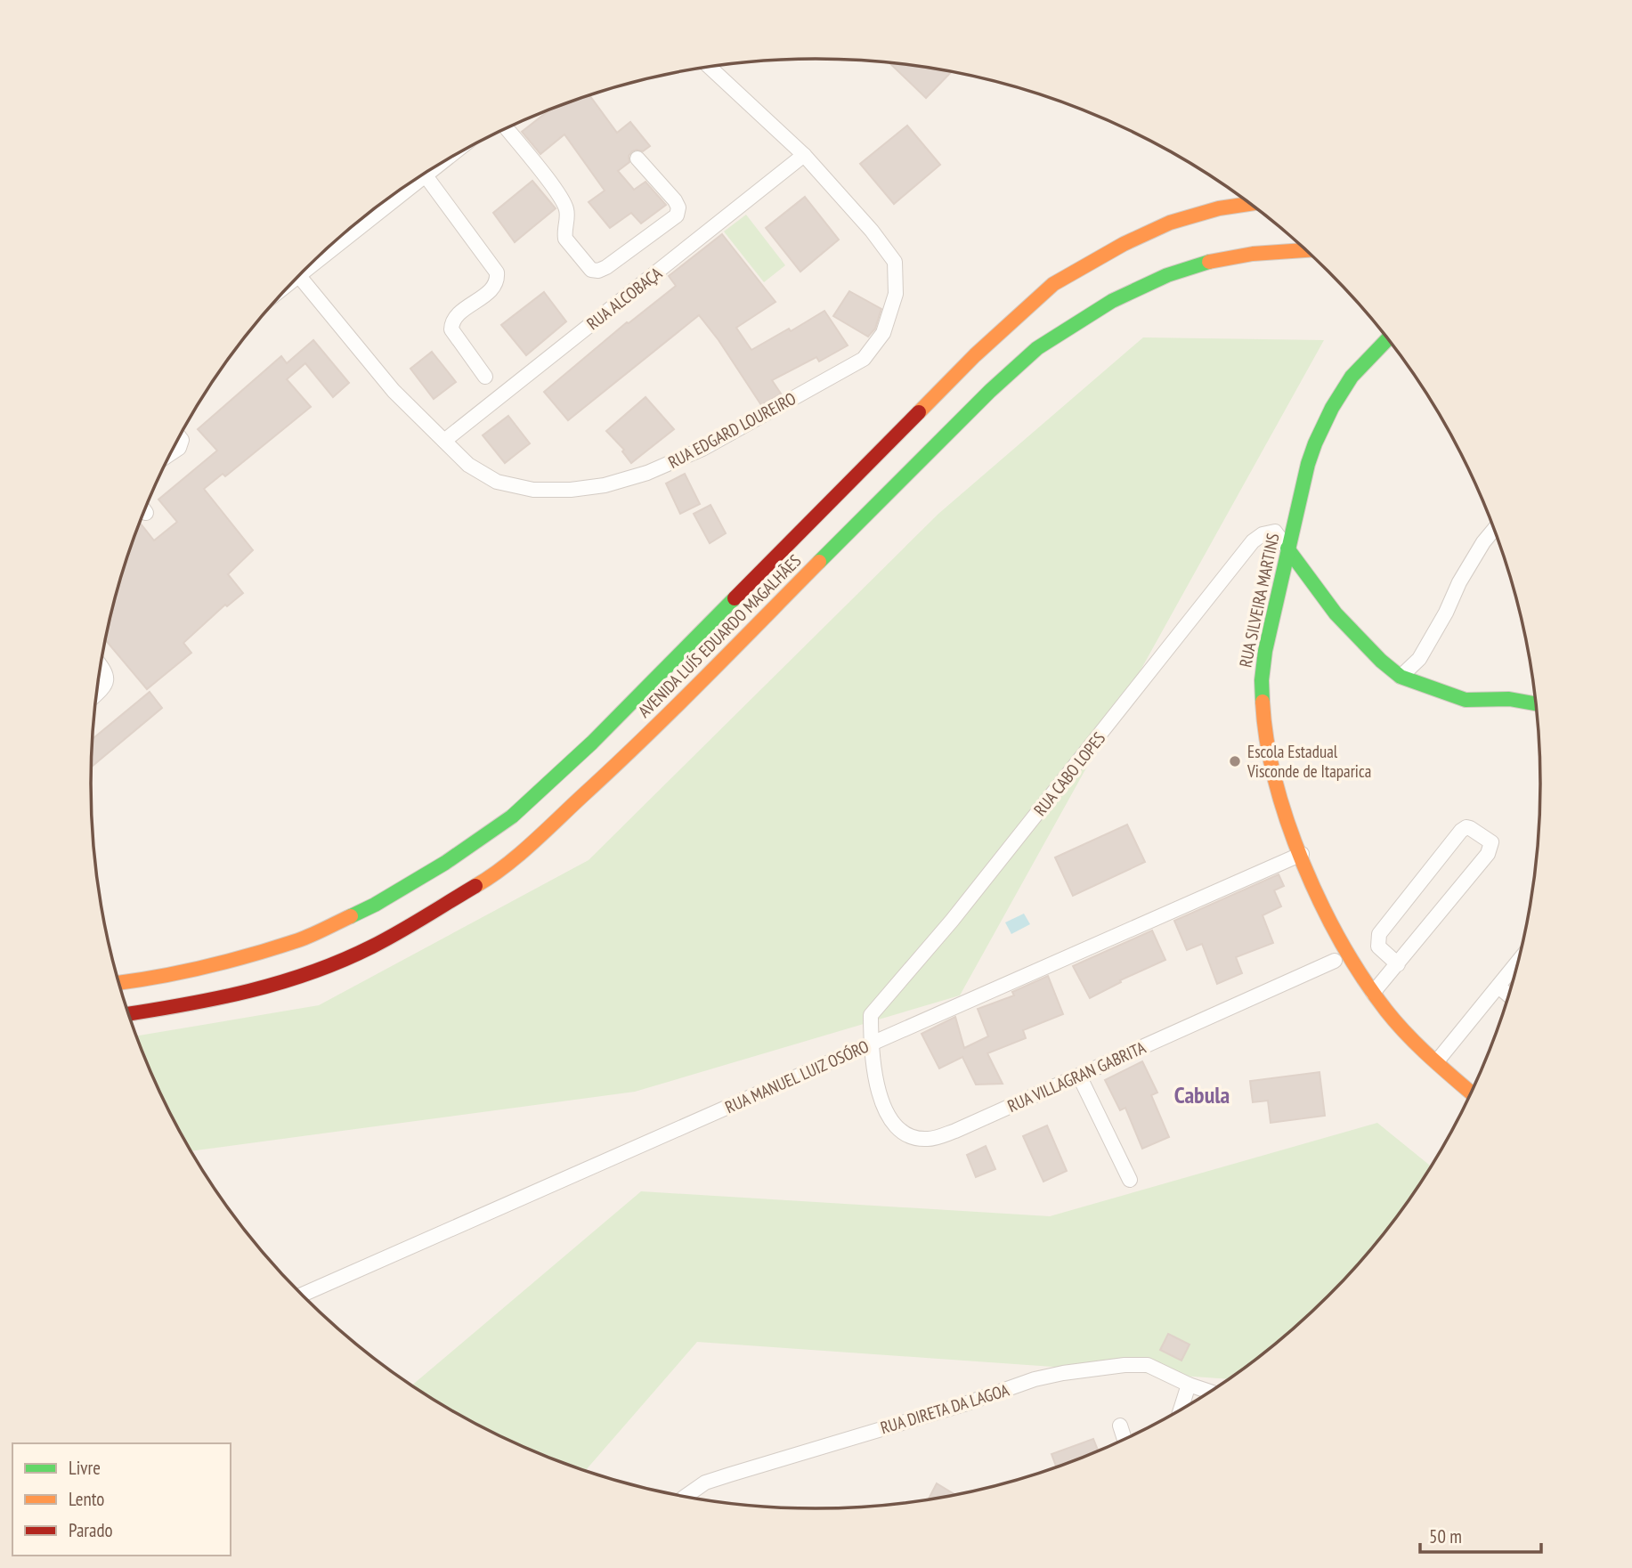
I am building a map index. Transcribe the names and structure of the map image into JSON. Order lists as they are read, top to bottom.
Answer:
{
  "streets": {
    "main road": ["RUA SILVEIRA MARTINS", "AVENIDA LUÍS EDUARDO MAGALHÃES"],
    "street": [
      "RUA ALCOBAÇA",
      "RUA EDGARD LOUREIRO",
      "RUA CABO LOPES",
      "RUA MANUEL LUIZ OSÓRO",
      "RUA VILLAGRAN GABRITA",
      "RUA DIRETA DA LAGOA"
    ]
  },
  "crossings": [
    ["RUA ALCOBAÇA", "RUA EDGARD LOUREIRO"],
    ["RUA SILVEIRA MARTINS", "RUA CABO LOPES"],
    ["RUA SILVEIRA MARTINS", "RUA MANUEL LUIZ OSÓRO"],
    ["RUA CABO LOPES", "RUA MANUEL LUIZ OSÓRO"],
    ["RUA CABO LOPES", "RUA VILLAGRAN GABRITA"],
    ["RUA MANUEL LUIZ OSÓRO", "RUA VILLAGRAN GABRITA"]
  ],
  "districts": ["Cabula"],
  "places": ["Escola Estadual Visconde de Itaparica"],
  "legend": ["Livre", "Lento", "Parado"],
  "scale_bar": "50 m"
}
